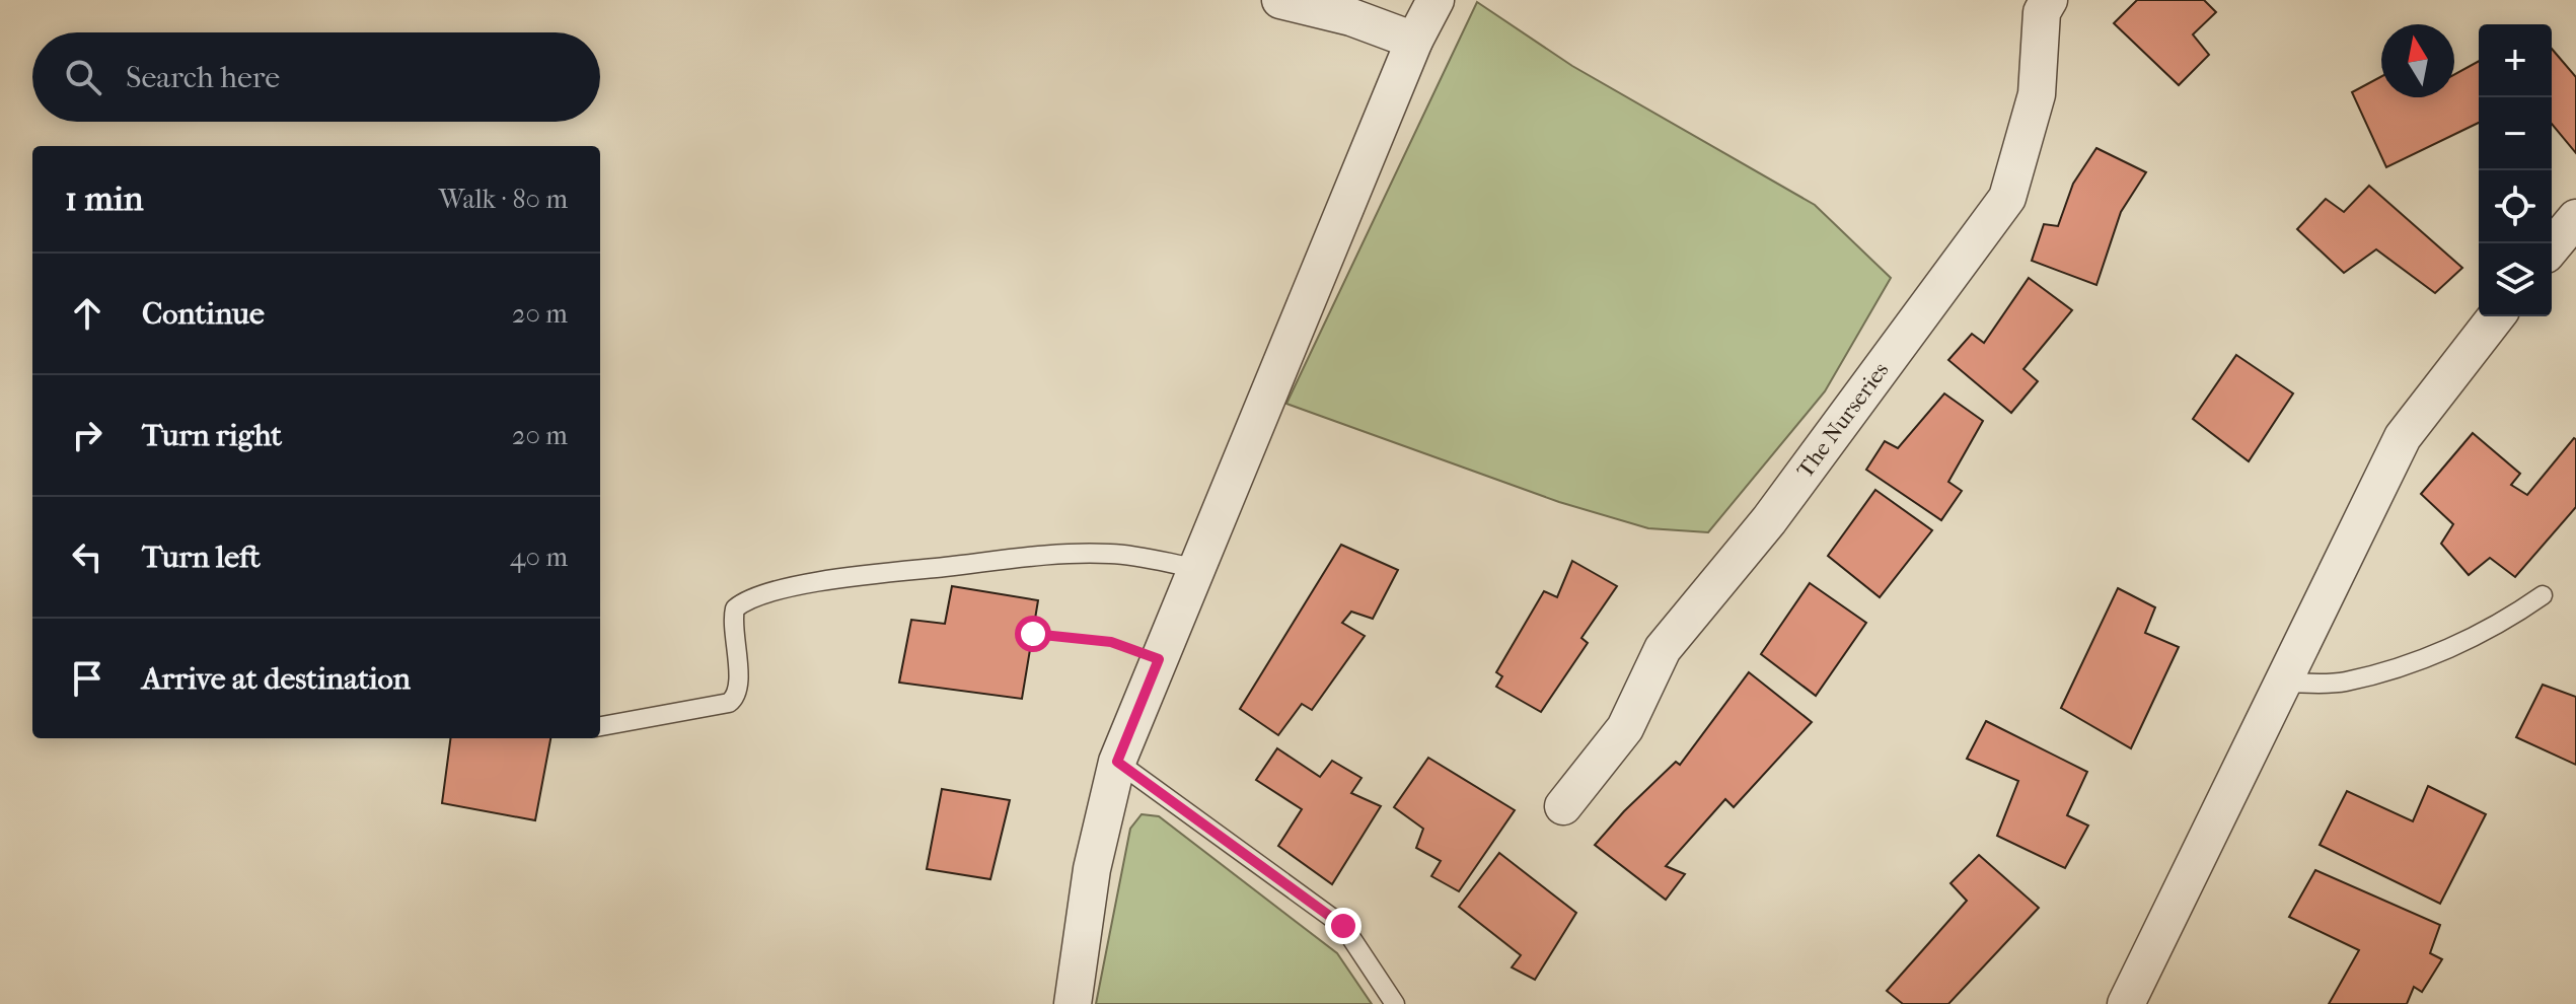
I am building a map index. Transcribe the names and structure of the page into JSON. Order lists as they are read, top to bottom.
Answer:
{
  "streets": {
    "street": ["The Nurseries"]
  },
  "north": "top",
  "page": {
    "map_buttons": ["+", "−"],
    "search": "Search here",
    "heading": ["1 min", "Walk · 80 m"],
    "list": [
      ["Continue", "20 m"],
      ["Turn right", "20 m"],
      ["Turn left", "40 m"],
      "Arrive at destination"
    ]
  }
}
